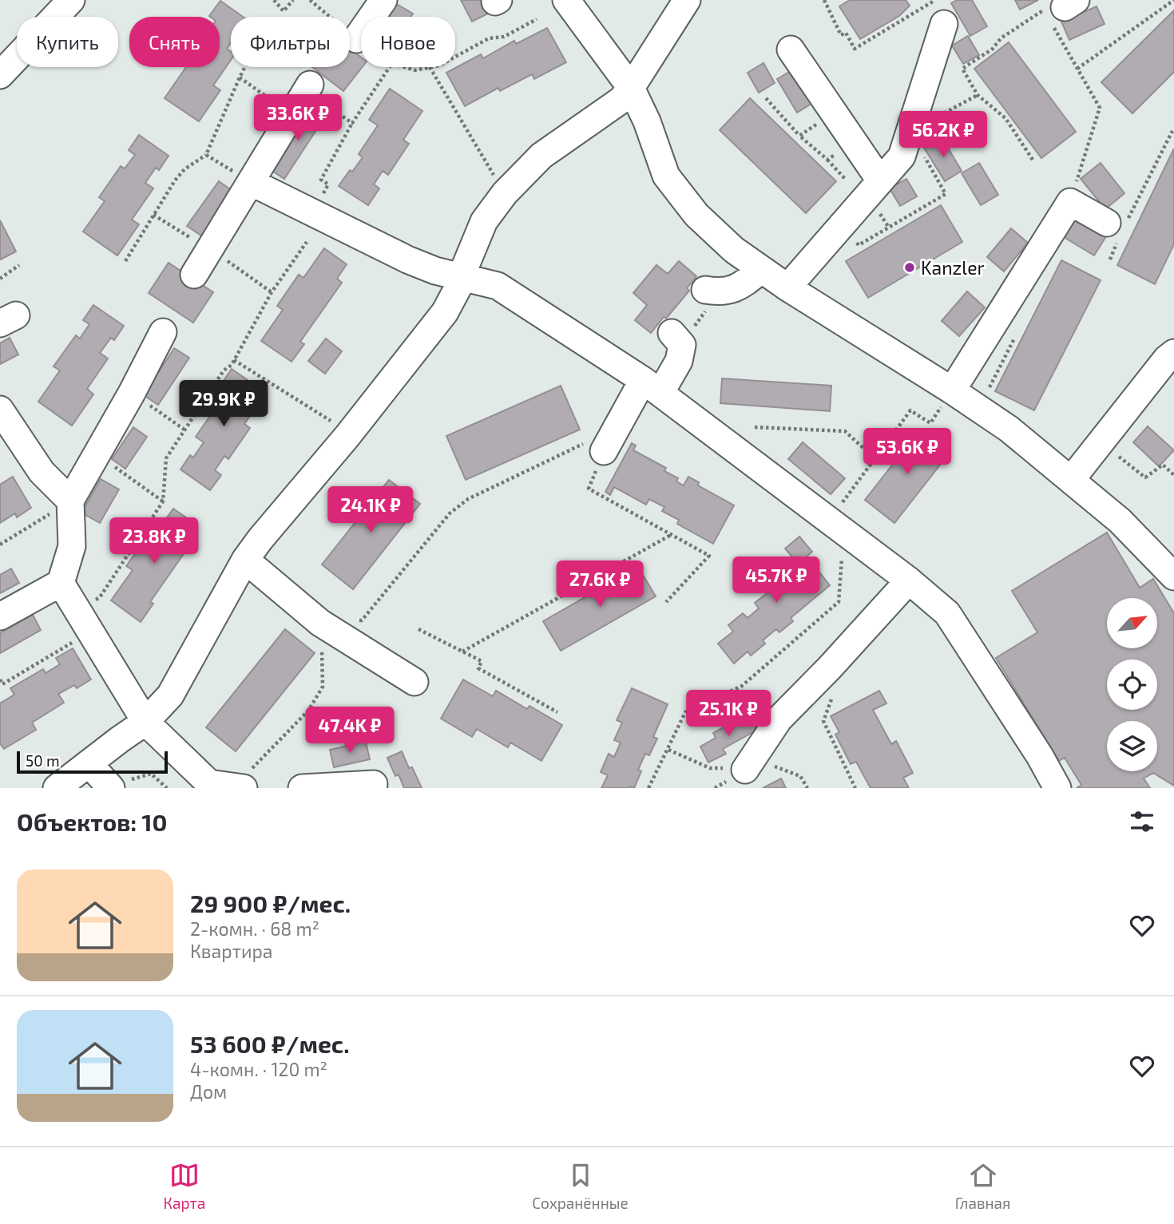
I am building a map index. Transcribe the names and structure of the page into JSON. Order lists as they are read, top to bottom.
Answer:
{
  "places": ["Kanzler"],
  "scale_bar": "50 m",
  "north": "top right",
  "page": {
    "chip": [
      "Купить",
      "Снять",
      "Фильтры",
      "Новое"
    ],
    "price": [
      "33.6K ₽",
      "56.2K ₽",
      "29.9K ₽",
      "53.6K ₽",
      "24.1K ₽",
      "23.8K ₽",
      "45.7K ₽",
      "27.6K ₽",
      "25.1K ₽",
      "47.4K ₽"
    ],
    "scale": "50 m",
    "heading": "Объектов: 10",
    "list": [
      {
        "name": "29 900 ₽/мес.",
        "note": "2-комн. · 68 m² · Квартира"
      },
      {
        "name": "53 600 ₽/мес.",
        "note": "4-комн. · 120 m² · Дом"
      }
    ],
    "tabs": ["Карта", "Сохранённые", "Главная"]
  }
}
